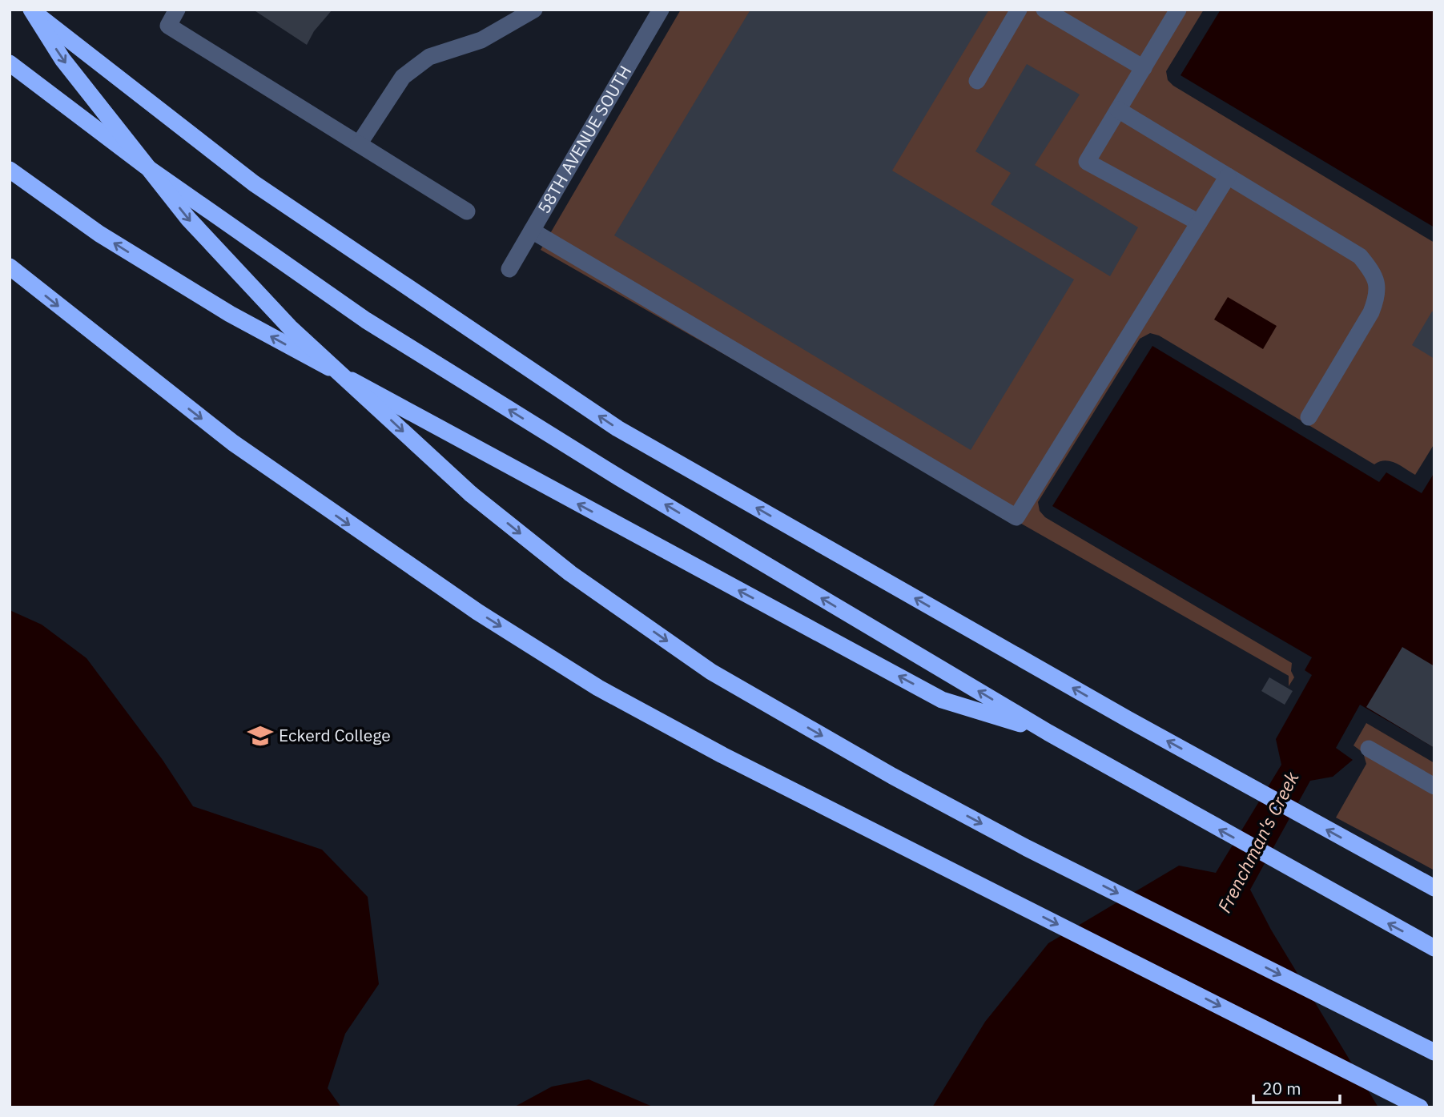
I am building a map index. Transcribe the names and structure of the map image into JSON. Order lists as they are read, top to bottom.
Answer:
{
  "streets": {
    "street": ["58TH AVENUE SOUTH"]
  },
  "water": ["Frenchman's Creek"],
  "places": {
    "school or university": ["Eckerd College"]
  },
  "scale_bar": "20 m"
}
